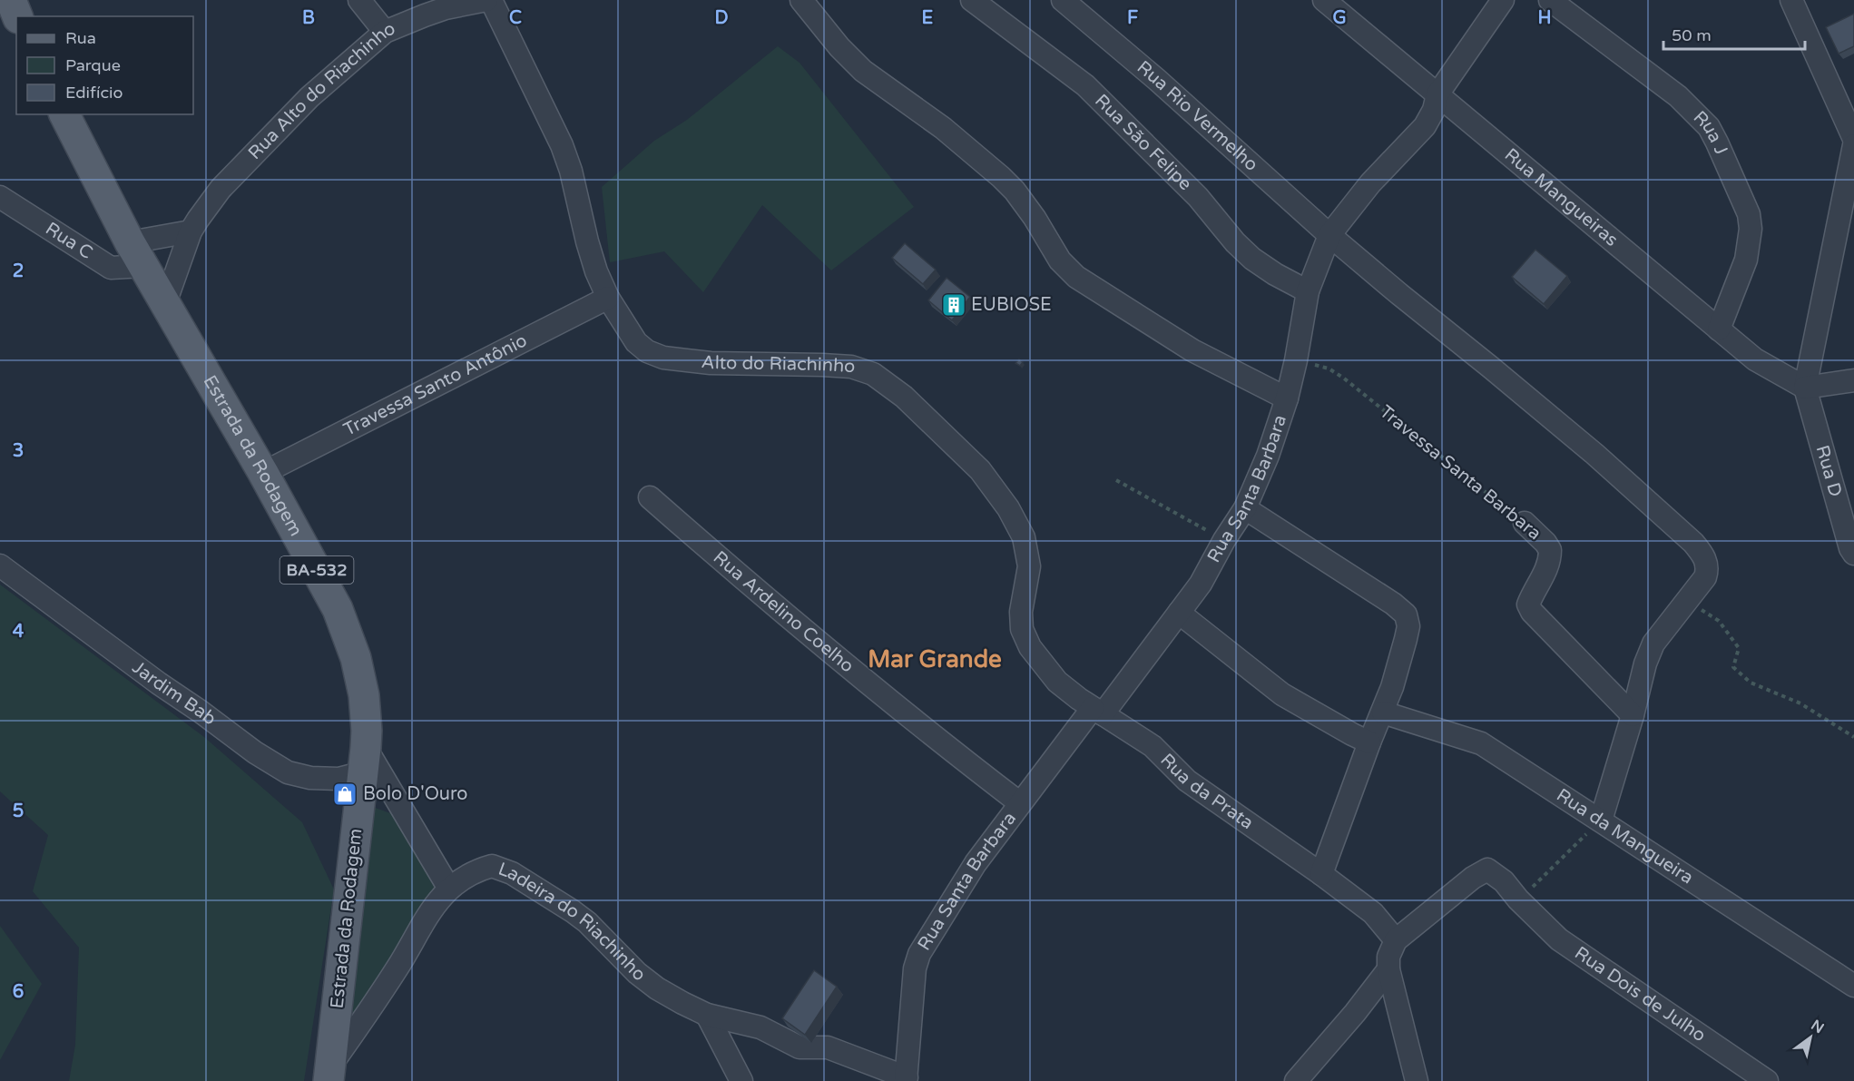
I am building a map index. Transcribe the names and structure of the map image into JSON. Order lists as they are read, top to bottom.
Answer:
{
  "streets": {
    "main road": ["Estrada da Rodagem", "BA-532"],
    "street": [
      "Rua Alto do Riachinho",
      "Rua Rio Vermelho",
      "Rua J",
      "Rua São Felipe",
      "Rua Mangueiras",
      "Rua C",
      "Alto do Riachinho",
      "Travessa Santo Antônio",
      "Rua D",
      "Travessa Santa Barbara",
      "Rua Santa Barbara",
      "Rua Ardelino Coelho",
      "Jardim Bab",
      "Rua da Prata",
      "Rua da Mangueira",
      "Ladeira do Riachinho",
      "Rua Dois de Julho"
    ]
  },
  "crossings": [
    ["Rua Alto do Riachinho", "Estrada da Rodagem"],
    ["Rua Rio Vermelho", "Rua Santa Barbara"],
    ["Rua J", "Rua Mangueiras"],
    ["Rua São Felipe", "Rua Santa Barbara"],
    ["Rua Mangueiras", "Rua D"],
    ["Rua C", "Estrada da Rodagem"],
    ["Alto do Riachinho", "Travessa Santo Antônio"],
    ["Alto do Riachinho", "Rua Santa Barbara"],
    ["Alto do Riachinho", "Rua da Prata"],
    ["Travessa Santo Antônio", "Estrada da Rodagem"],
    ["Estrada da Rodagem", "Jardim Bab"],
    ["Estrada da Rodagem", "Ladeira do Riachinho"],
    ["Travessa Santa Barbara", "Rua Santa Barbara"],
    ["Rua Santa Barbara", "Rua Ardelino Coelho"],
    ["Rua Santa Barbara", "Rua da Prata"],
    ["Rua Santa Barbara", "Ladeira do Riachinho"],
    ["Rua da Prata", "Rua Dois de Julho"]
  ],
  "districts": ["Mar Grande"],
  "places": {
    "building": ["EUBIOSE"],
    "shop": ["Bolo D'Ouro"]
  },
  "legend": ["Rua", "Parque", "Edifício"],
  "scale_bar": "50 m",
  "north": "top right",
  "grid": {
    "columns": [
      "B",
      "C",
      "D",
      "E",
      "F",
      "G",
      "H"
    ],
    "rows": [
      "2",
      "3",
      "4",
      "5",
      "6"
    ]
  }
}
